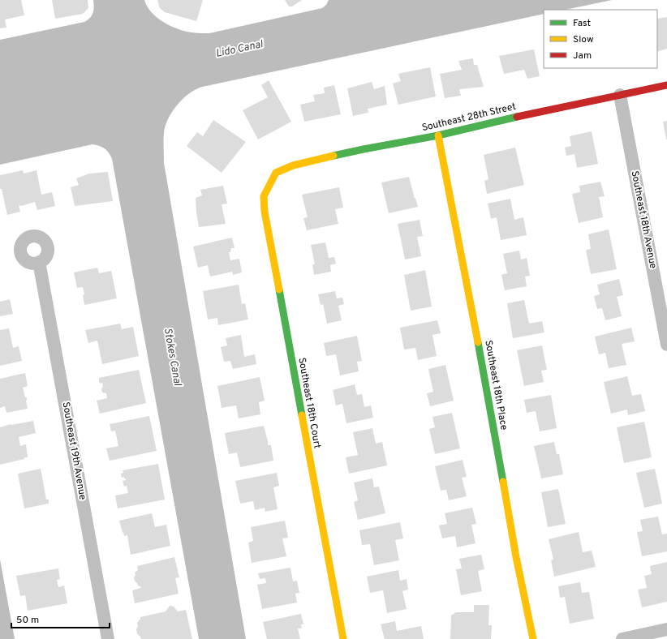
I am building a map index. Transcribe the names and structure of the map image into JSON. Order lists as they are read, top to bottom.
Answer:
{
  "streets": {
    "street": [
      "Southeast 28th Street",
      "Southeast 18th Avenue",
      "Southeast 18th Place",
      "Southeast 18th Court",
      "Southeast 19th Avenue"
    ]
  },
  "crossings": [
    ["Southeast 28th Street", "Southeast 18th Avenue"],
    ["Southeast 28th Street", "Southeast 18th Place"],
    ["Southeast 28th Street", "Southeast 18th Court"]
  ],
  "water": ["Lido Canal", "Stokes Canal"],
  "legend": ["Fast", "Slow", "Jam"],
  "scale_bar": "50 m"
}
